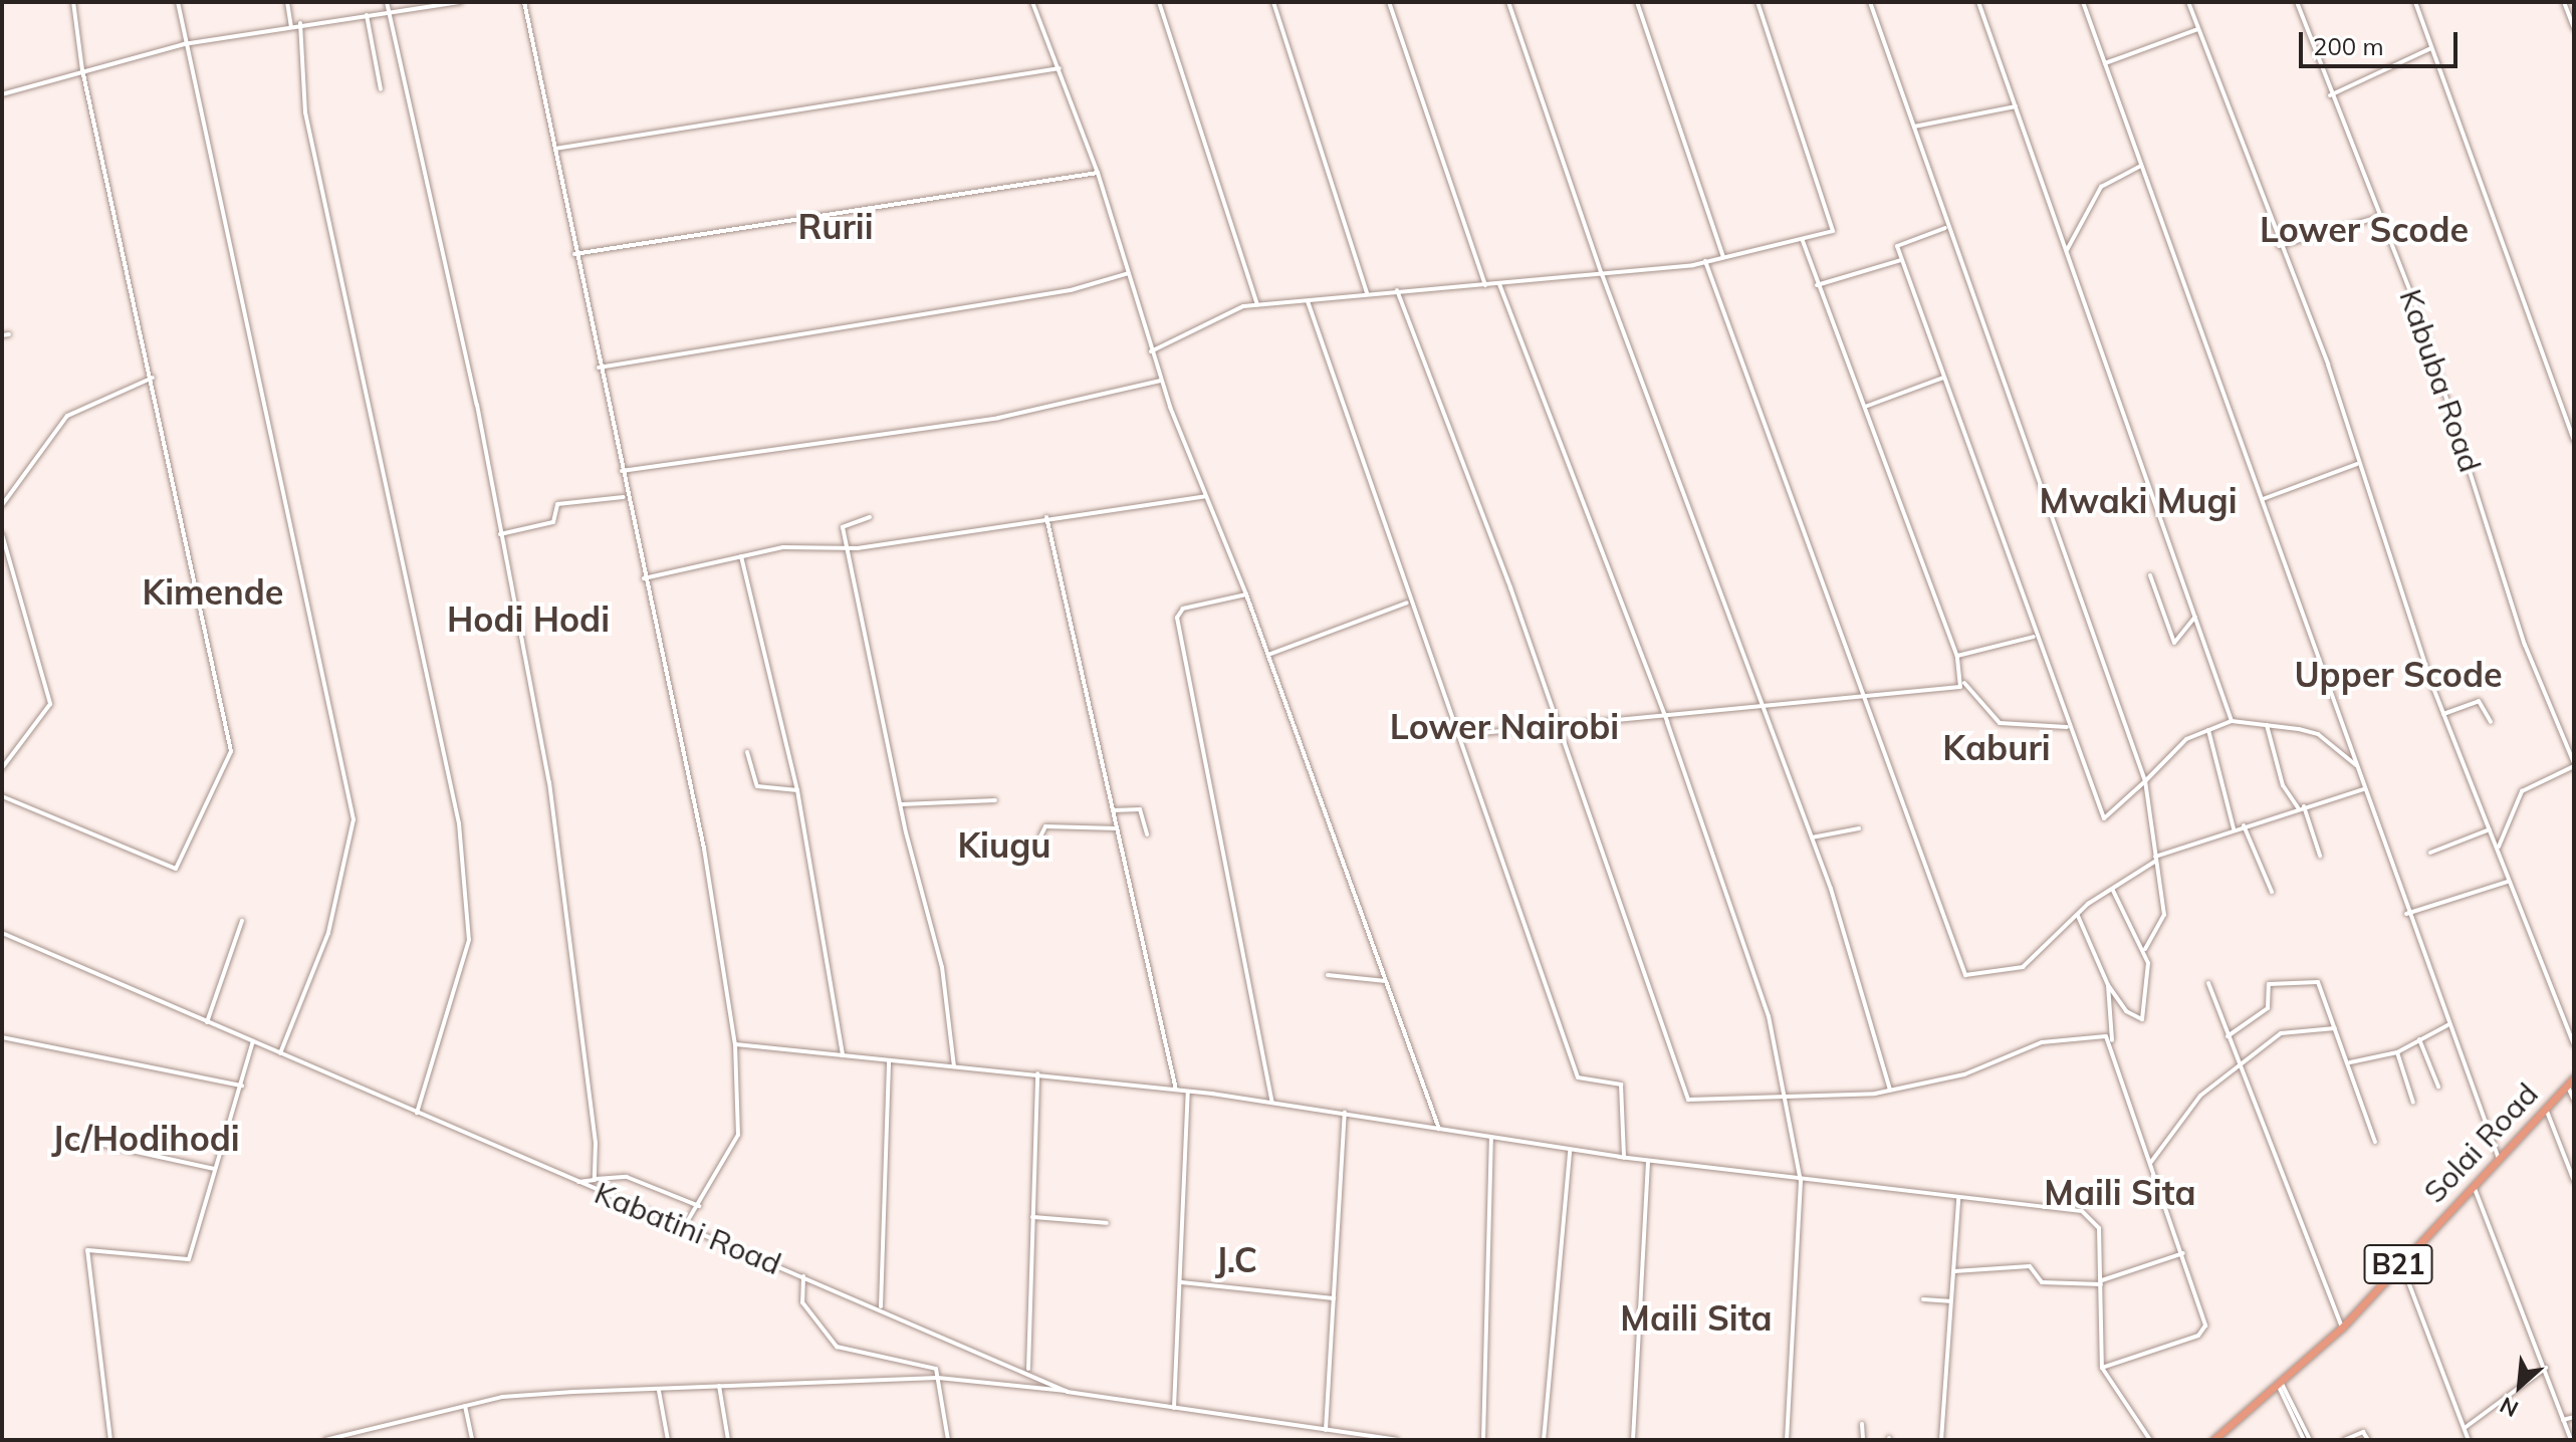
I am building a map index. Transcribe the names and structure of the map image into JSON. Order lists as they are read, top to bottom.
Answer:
{
  "streets": {
    "highway": ["Solai Road", "B21"],
    "street": ["Kabuba Road", "Kabatini Road"]
  },
  "districts": [
    "Rurii",
    "Lower Scode",
    "Mwaki Mugi",
    "Kimende",
    "Hodi Hodi",
    "Upper Scode",
    "Lower Nairobi",
    "Kaburi",
    "Kiugu",
    "Jc/Hodihodi",
    "Maili Sita",
    "J.C",
    "Maili Sita"
  ],
  "scale_bar": "200 m",
  "north": "bottom left"
}
